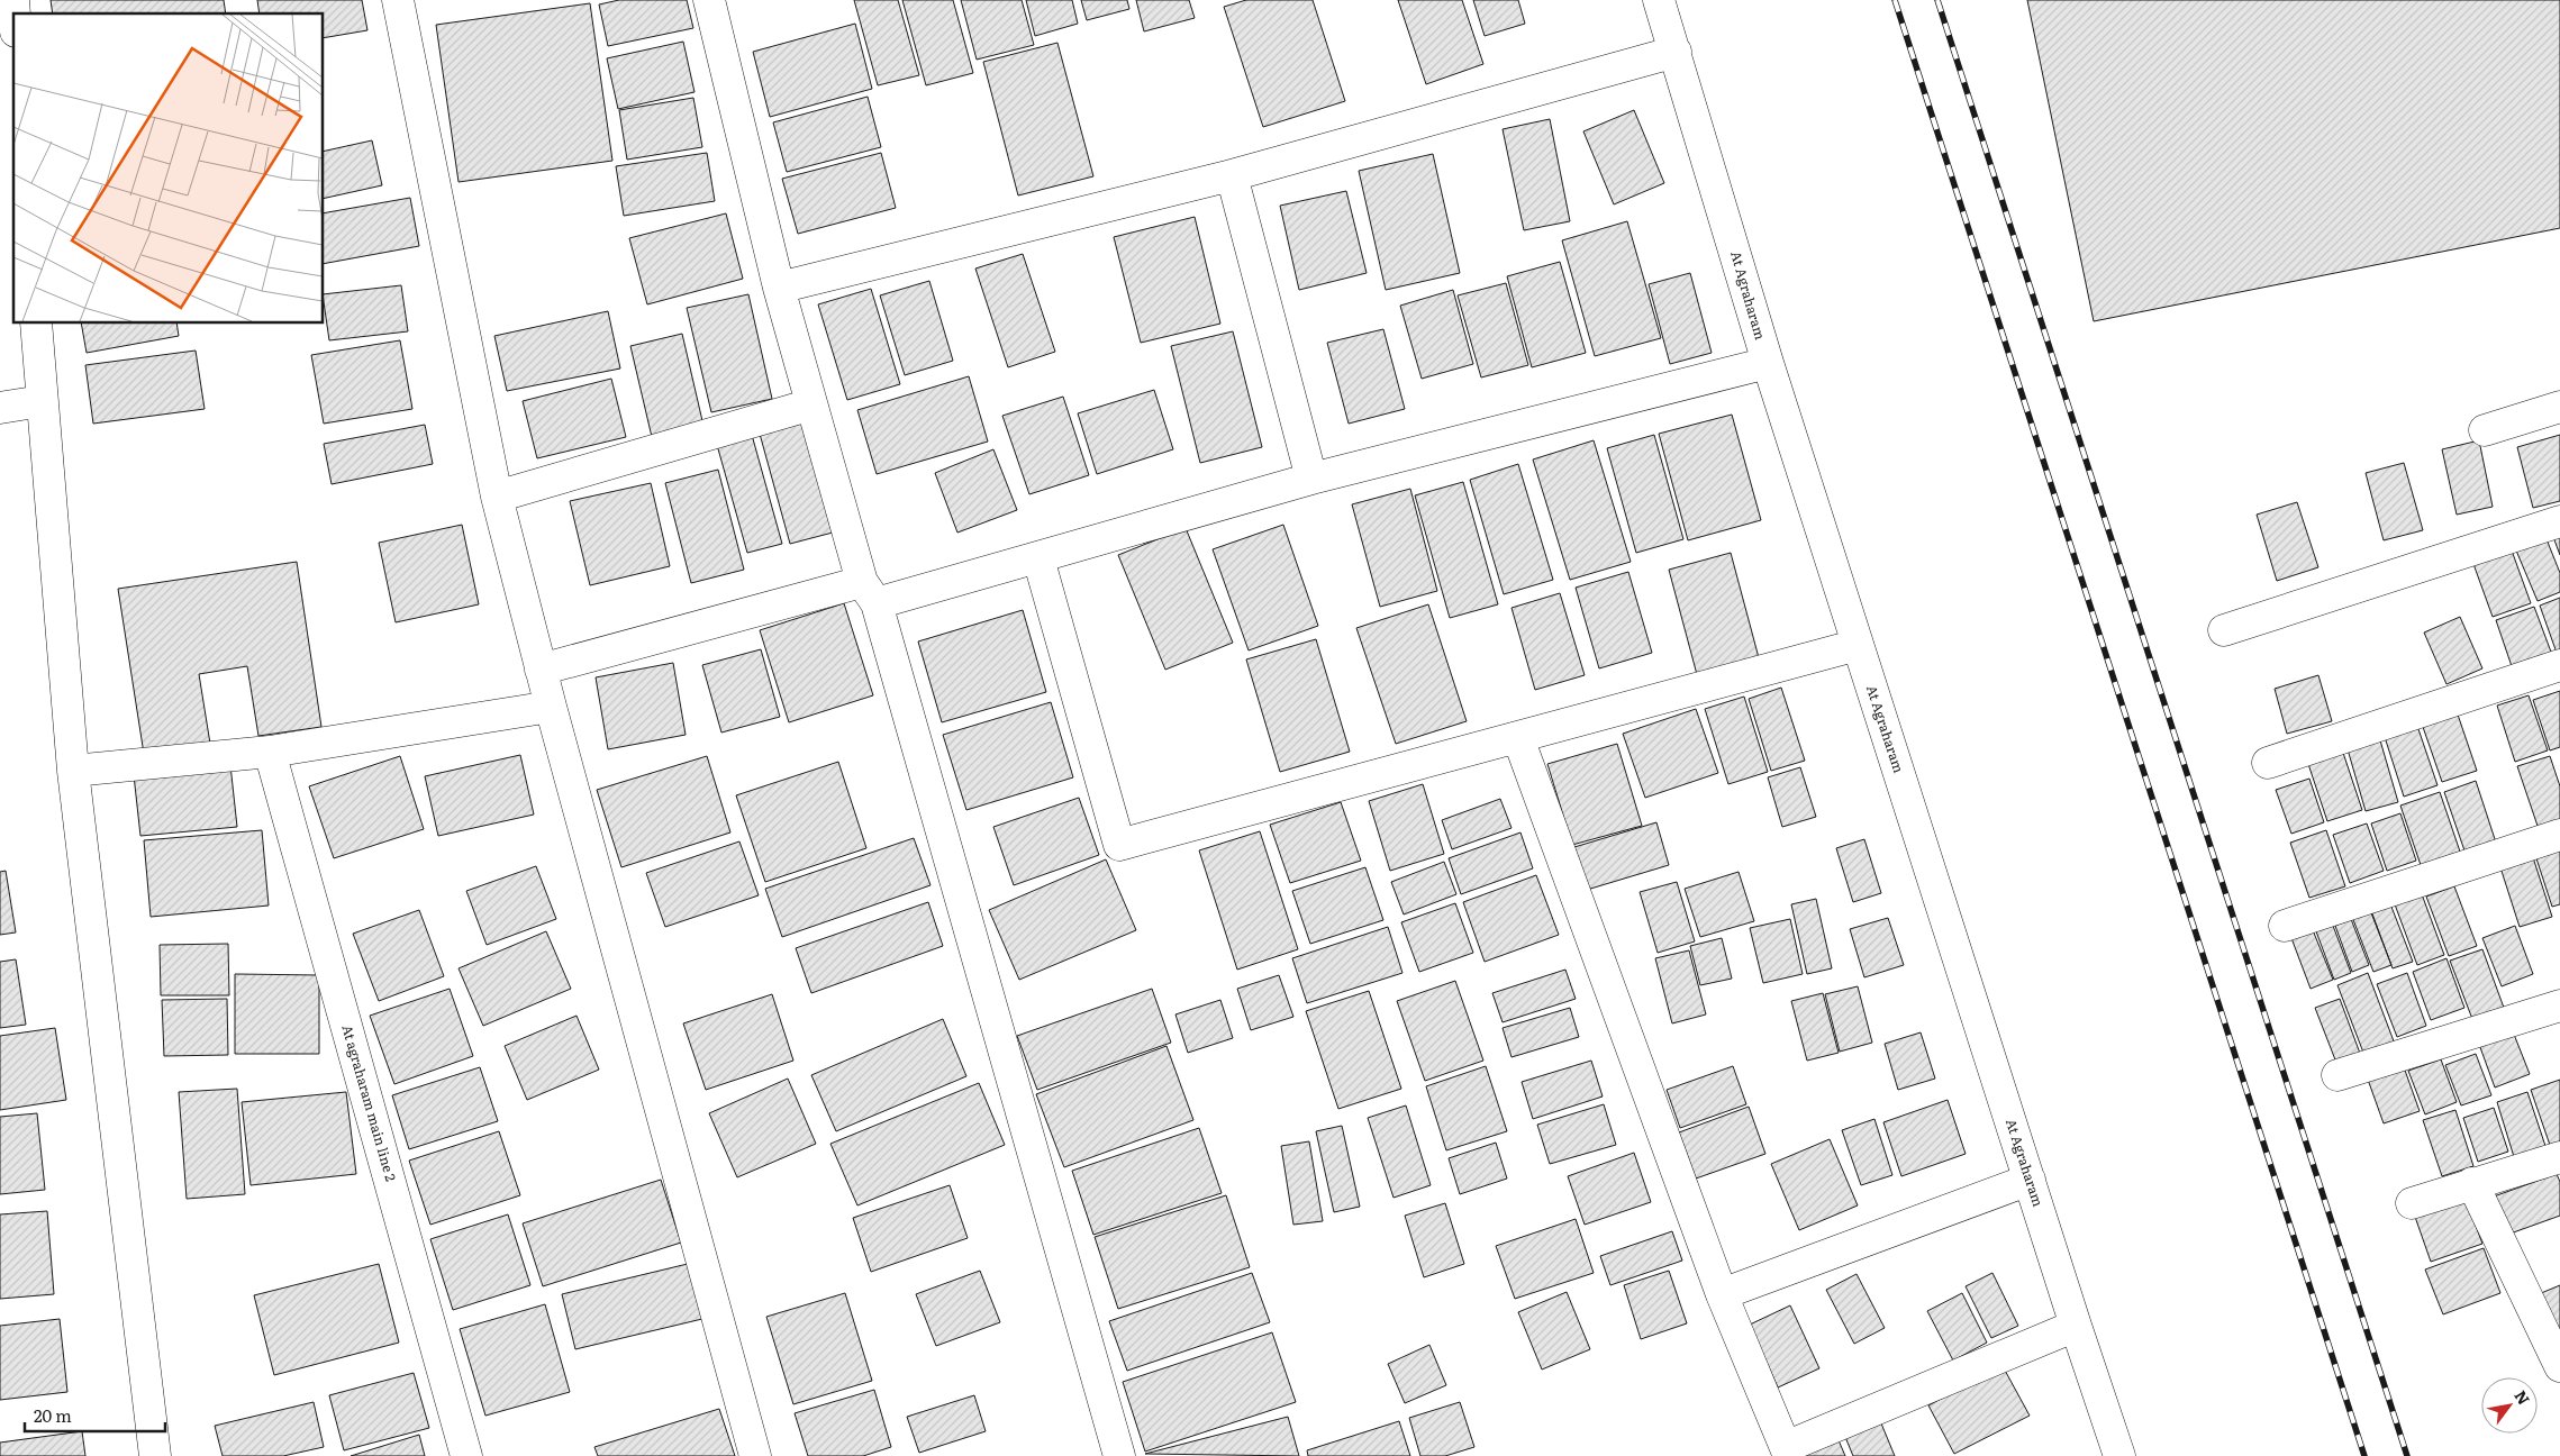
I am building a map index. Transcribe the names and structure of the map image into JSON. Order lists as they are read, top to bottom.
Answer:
{
  "streets": {
    "street": ["At Agraharam", "At agraharam main line 2"]
  },
  "scale_bar": "20 m",
  "north": "top right"
}
